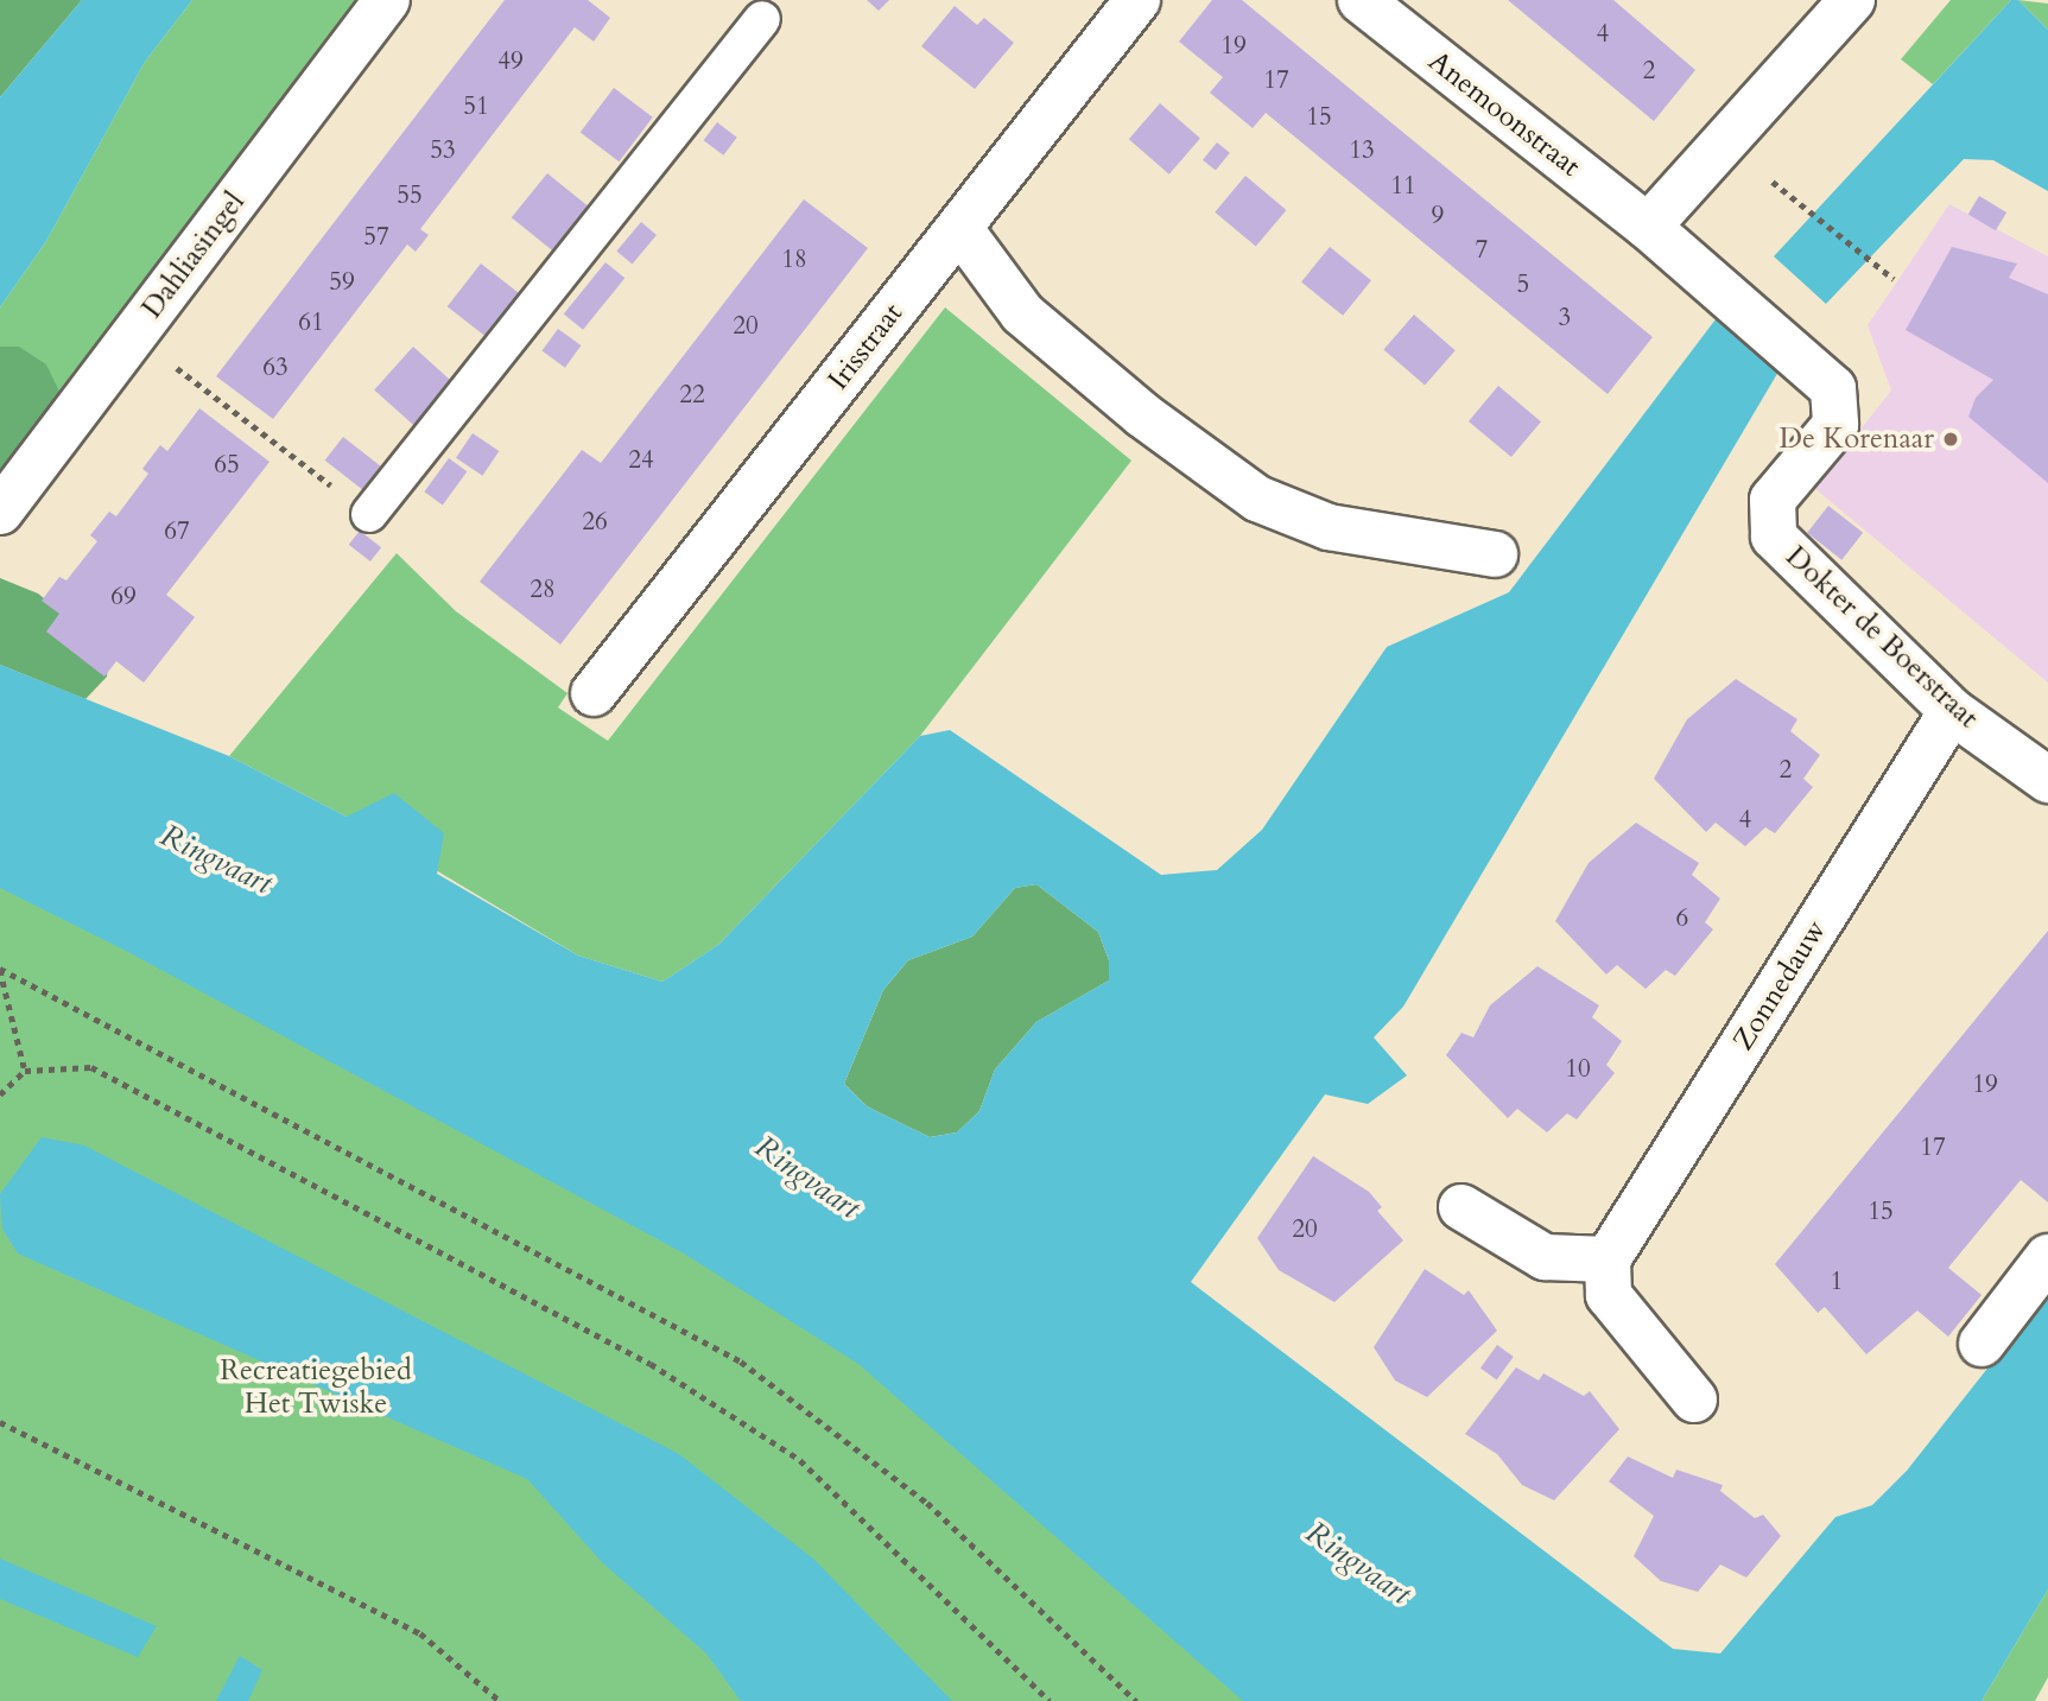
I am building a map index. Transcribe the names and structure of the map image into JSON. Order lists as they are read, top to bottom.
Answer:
{
  "streets": {
    "street": [
      "Anemoonstraat",
      "Dahliasingel",
      "Irisstraat",
      "Dokter de Boerstraat",
      "Zonnedauw"
    ]
  },
  "crossings": [
    ["Anemoonstraat", "Dokter de Boerstraat"],
    ["Dokter de Boerstraat", "Zonnedauw"]
  ],
  "water": ["Ringvaart"],
  "parks": ["Recreatiegebied Het Twiske"],
  "places": ["De Korenaar"],
  "house_numbers": [
    "4",
    "19",
    "49",
    "2",
    "17",
    "51",
    "15",
    "53",
    "13",
    "11",
    "55",
    "9",
    "57",
    "7",
    "18",
    "59",
    "5",
    "3",
    "61",
    "20",
    "63",
    "22",
    "24",
    "65",
    "26",
    "67",
    "28",
    "69",
    "2",
    "4",
    "6",
    "10",
    "19",
    "17",
    "15",
    "20",
    "1"
  ]
}
